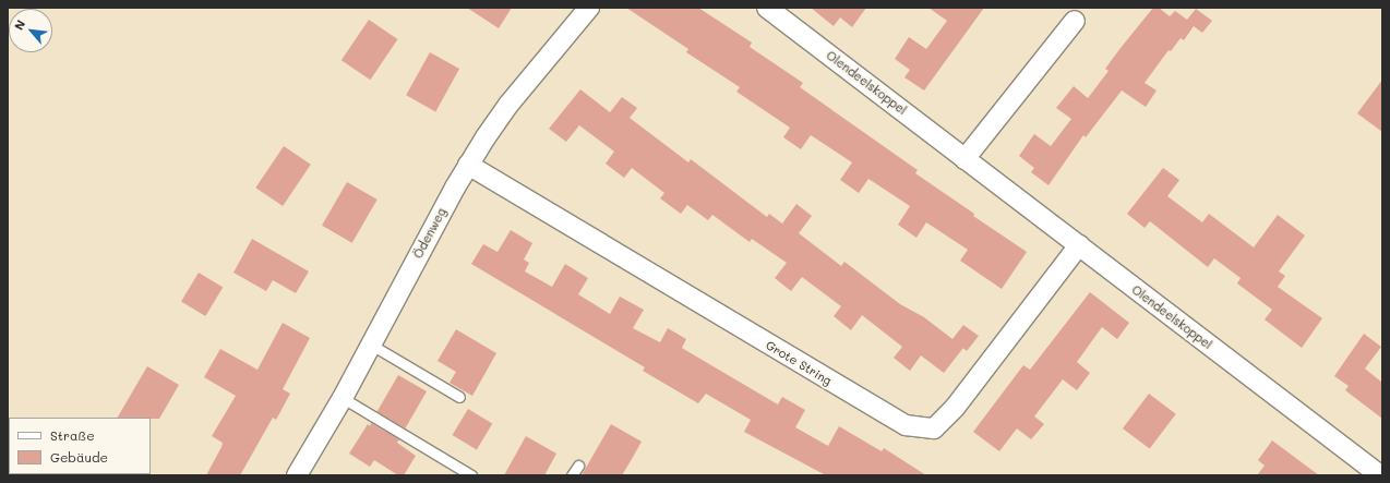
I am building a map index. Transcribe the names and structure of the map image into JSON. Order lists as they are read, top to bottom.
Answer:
{
  "streets": {
    "street": ["Olendeelskoppel", "Ödenweg", "Grote String"]
  },
  "crossings": [
    ["Olendeelskoppel", "Grote String"],
    ["Ödenweg", "Grote String"]
  ],
  "legend": ["Straße", "Gebäude"],
  "north": "top left"
}
